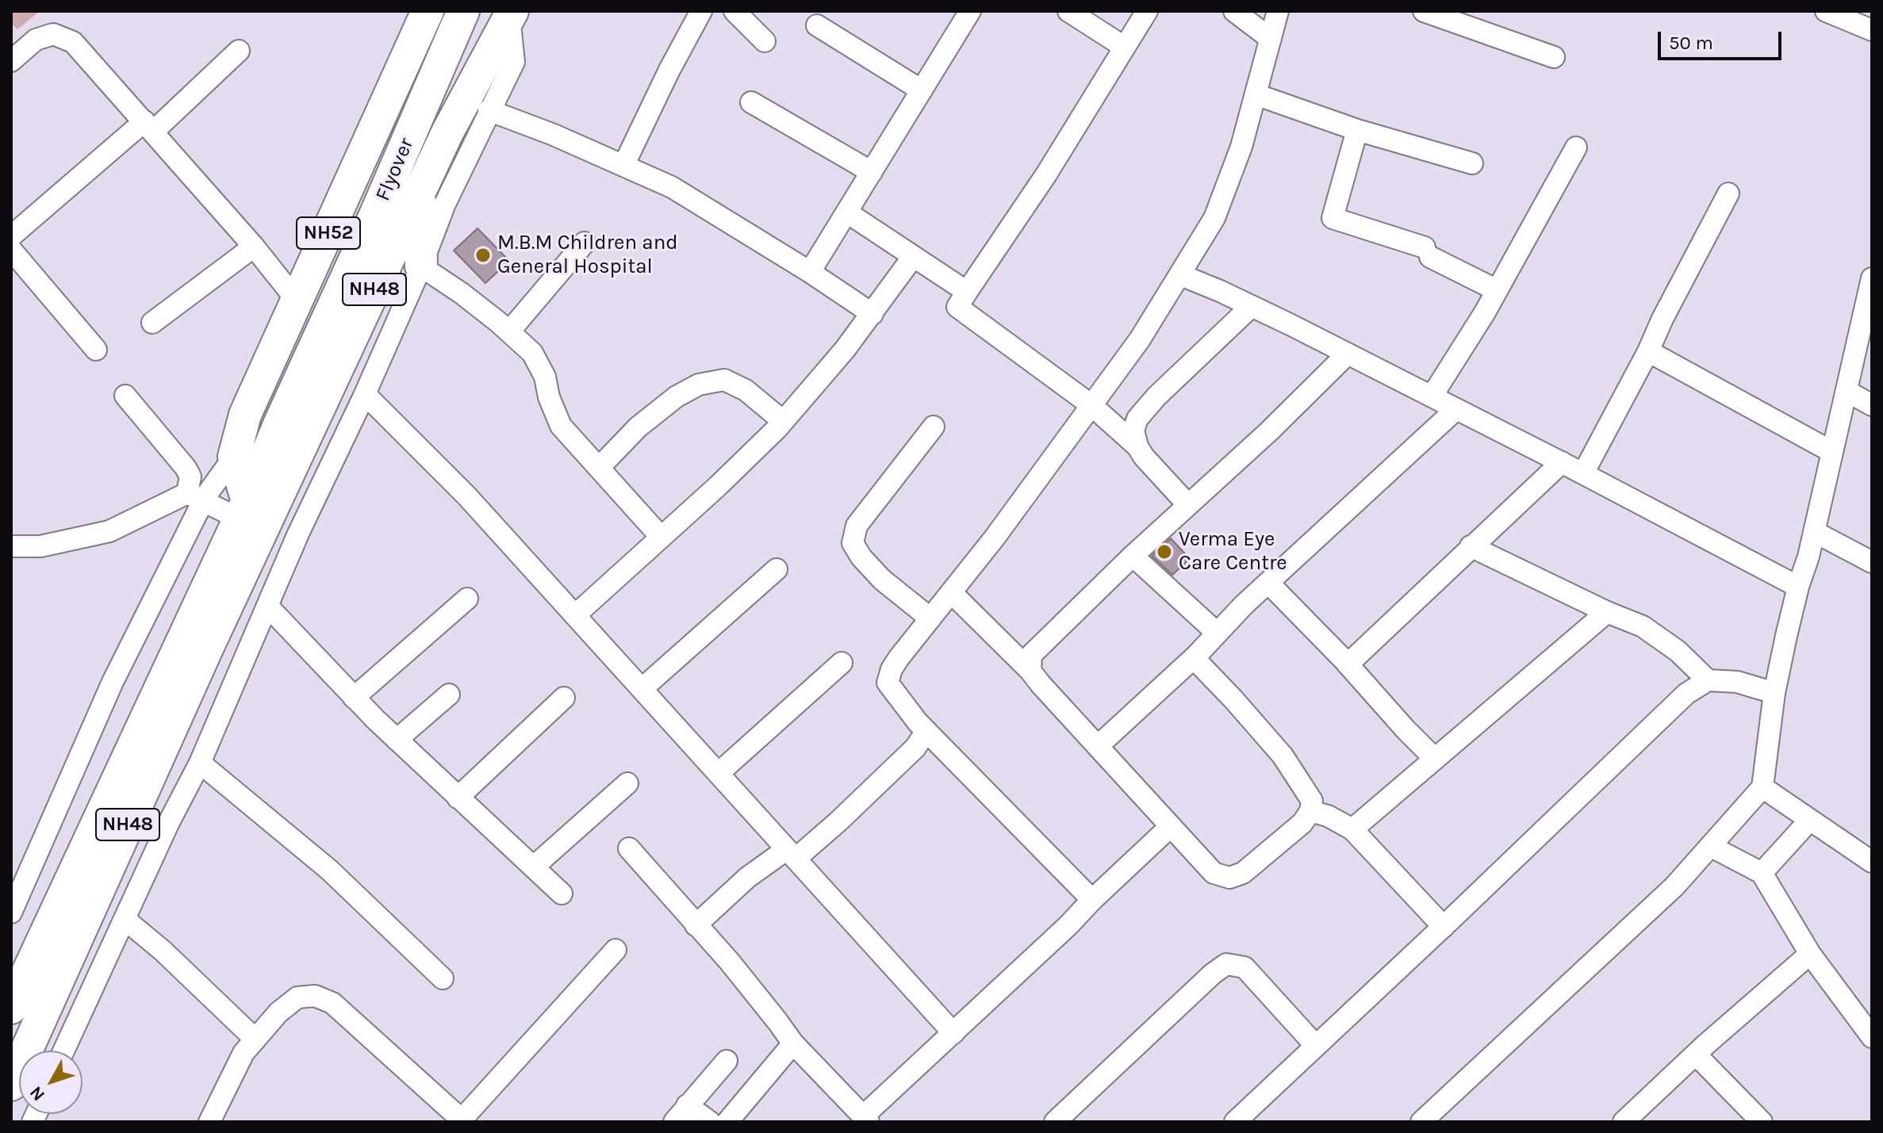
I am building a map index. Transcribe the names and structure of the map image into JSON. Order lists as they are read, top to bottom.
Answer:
{
  "streets": {
    "highway": ["Flyover", "NH52", "NH48"]
  },
  "crossings": [
    ["Flyover", "NH48"]
  ],
  "places": ["M.B.M Children and General Hospital", "Verma Eye Care Centre"],
  "scale_bar": "50 m",
  "north": "bottom left"
}
